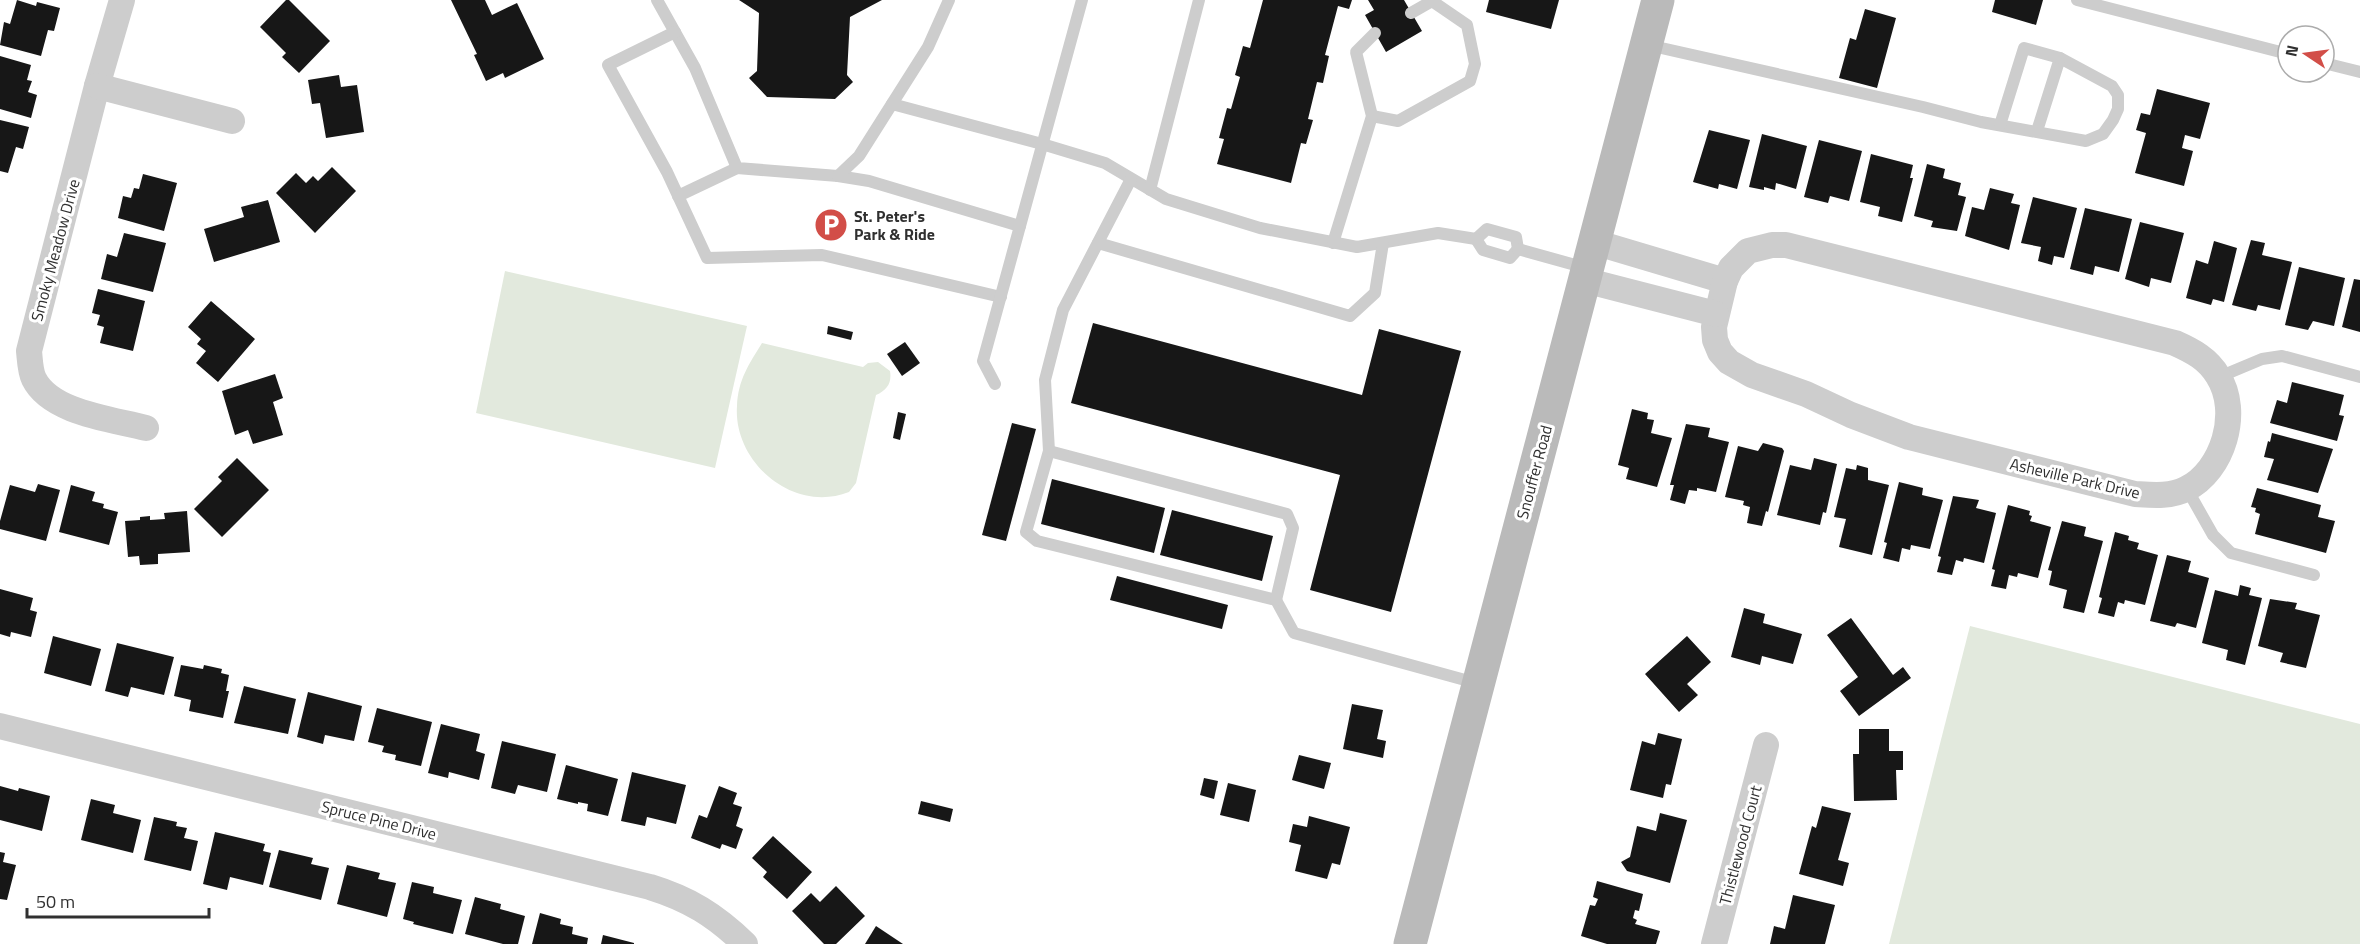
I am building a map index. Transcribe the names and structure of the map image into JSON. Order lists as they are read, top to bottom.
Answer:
{
  "streets": {
    "main road": ["Snouffer Road"],
    "street": [
      "Smoky Meadow Drive",
      "Asheville Park Drive",
      "Spruce Pine Drive",
      "Thistlewood Court"
    ]
  },
  "places": {
    "parking": ["St. Peter's Park & Ride"]
  },
  "scale_bar": "50 m",
  "north": "left"
}
